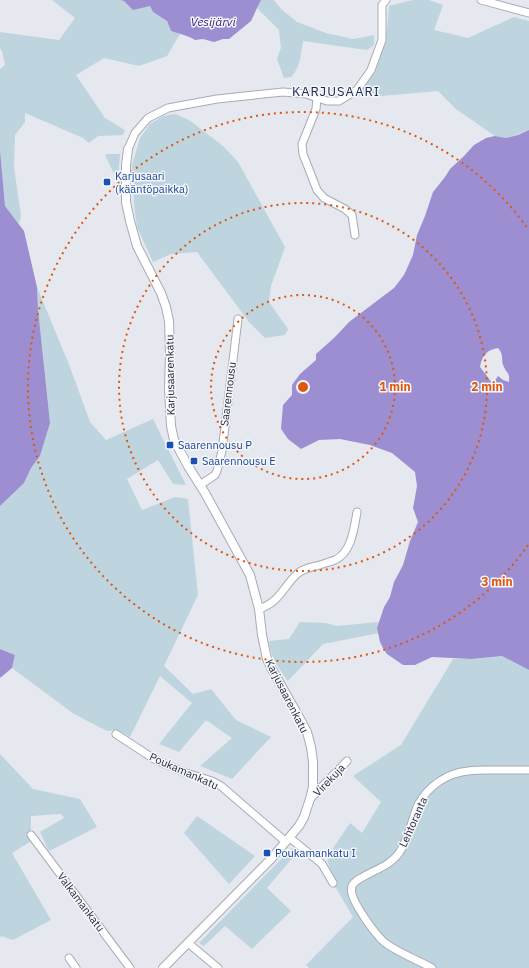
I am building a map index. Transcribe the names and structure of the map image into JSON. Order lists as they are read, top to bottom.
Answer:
{
  "streets": {
    "street": [
      "Karjusaarenkatu",
      "Saarennousu",
      "Poukamankatu",
      "Virekuja",
      "Lehtoranta",
      "Valkamankatu"
    ]
  },
  "crossings": [
    ["Karjusaarenkatu", "Saarennousu"],
    ["Karjusaarenkatu", "Poukamankatu"],
    ["Karjusaarenkatu", "Virekuja"]
  ],
  "districts": ["KARJUSAARI"],
  "water": ["Vesijärvi"],
  "places": {
    "transit": [
      "Karjusaari (kääntöpaikka)",
      "Saarennousu P",
      "Saarennousu E",
      "Poukamankatu I"
    ]
  },
  "rings": ["1 min", "2 min", "3 min"]
}
